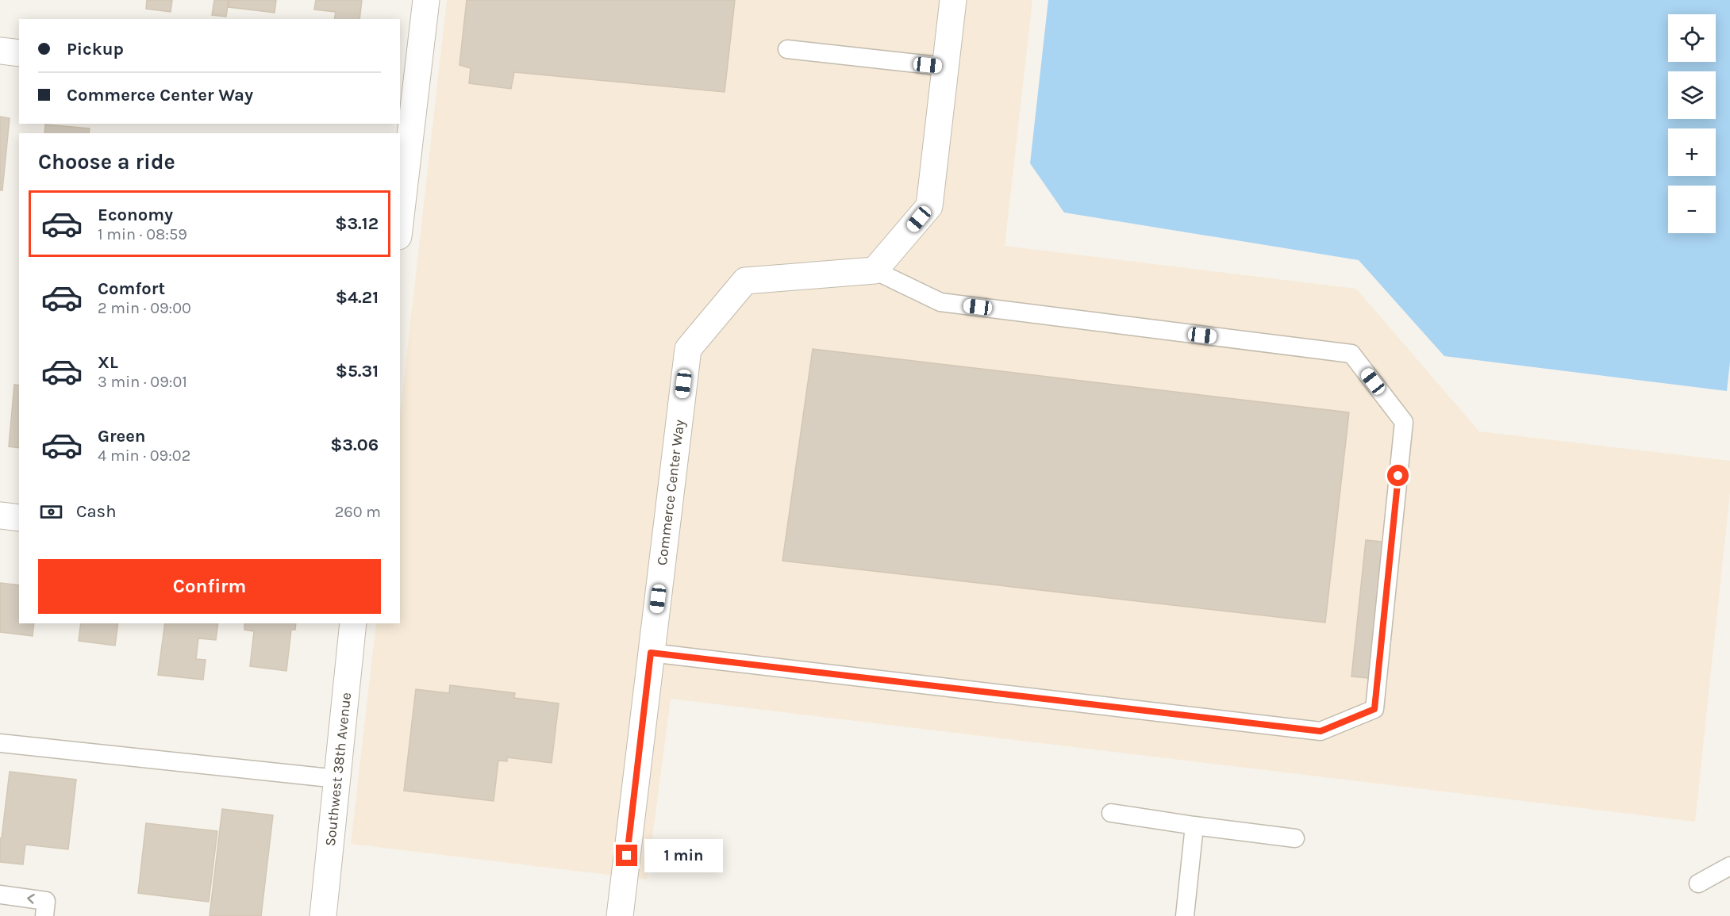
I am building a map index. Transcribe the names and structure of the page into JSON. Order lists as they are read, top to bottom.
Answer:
{
  "streets": {
    "street": ["Commerce Center Way", "Southwest 38th Avenue"]
  },
  "page": {
    "map_buttons": ["+", "−"],
    "banner": ["Pickup", "Commerce Center Way"],
    "heading": "Choose a ride",
    "list": [
      {
        "name": "Economy",
        "note": "1 min · 08:59",
        "value": "$3.12"
      },
      {
        "name": "Comfort",
        "note": "2 min · 09:00",
        "value": "$4.21"
      },
      {
        "name": "XL",
        "note": "3 min · 09:01",
        "value": "$5.31"
      },
      {
        "name": "Green",
        "note": "4 min · 09:02",
        "value": "$3.06"
      }
    ],
    "pay": ["Cash", "260 m"],
    "buttons": "Confirm",
    "bubble": "1 min"
  }
}
